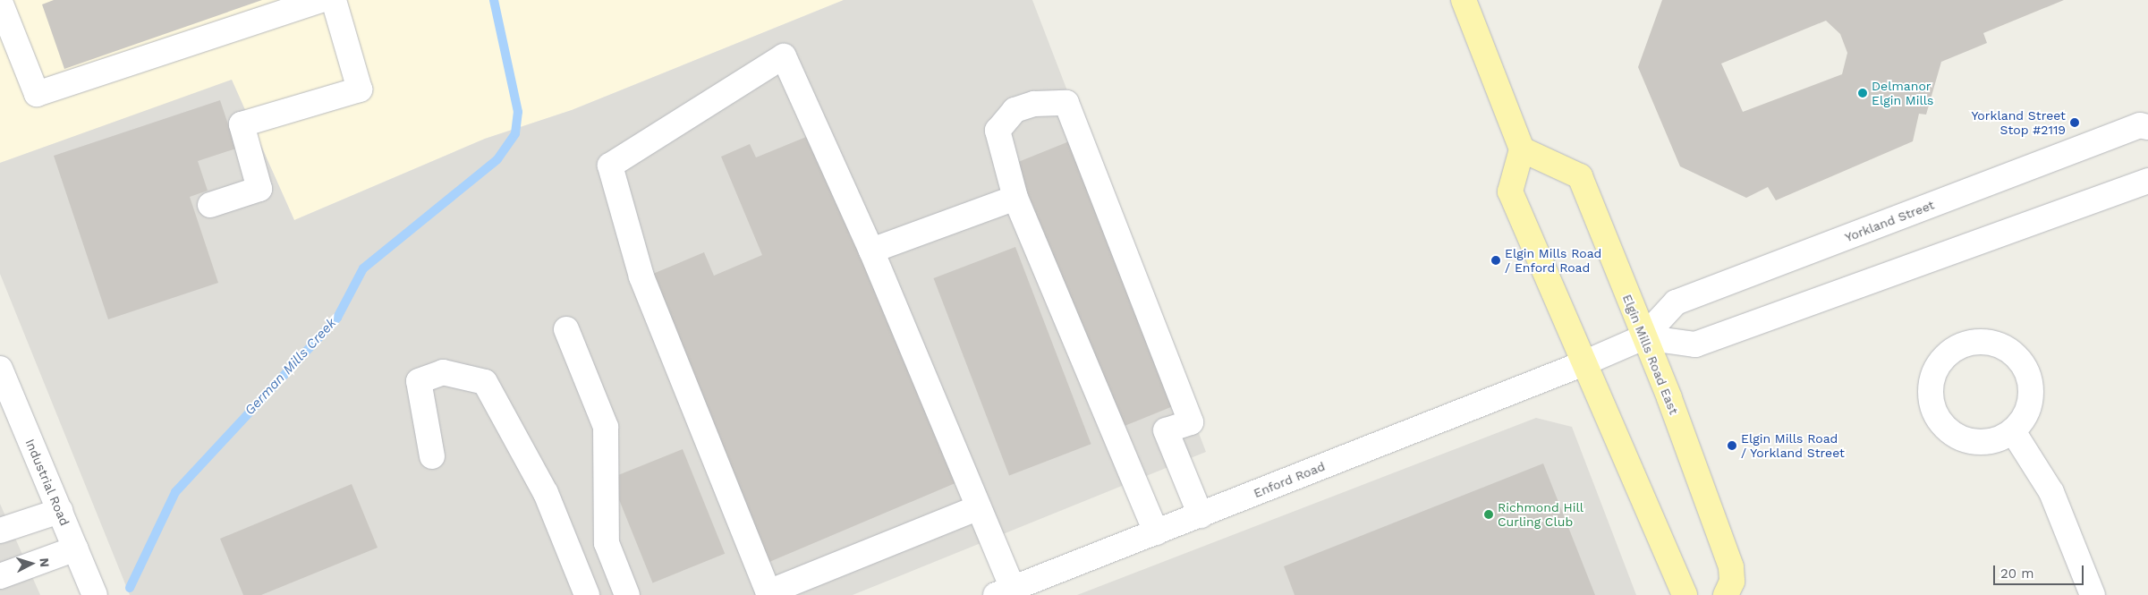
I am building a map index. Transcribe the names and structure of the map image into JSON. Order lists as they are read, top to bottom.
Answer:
{
  "streets": {
    "main road": ["Elgin Mills Road East"],
    "street": ["Yorkland Street", "Enford Road", "Industrial Road"]
  },
  "crossings": [
    ["Yorkland Street", "Elgin Mills Road East"],
    ["Yorkland Street", "Enford Road"]
  ],
  "water": ["German Mills Creek"],
  "places": [
    "Delmanor Elgin Mills",
    "Yorkland Street Stop #2119",
    "Elgin Mills Road / Enford Road",
    "Elgin Mills Road / Yorkland Street",
    "Richmond Hill Curling Club"
  ],
  "scale_bar": "20 m",
  "north": "right"
}
